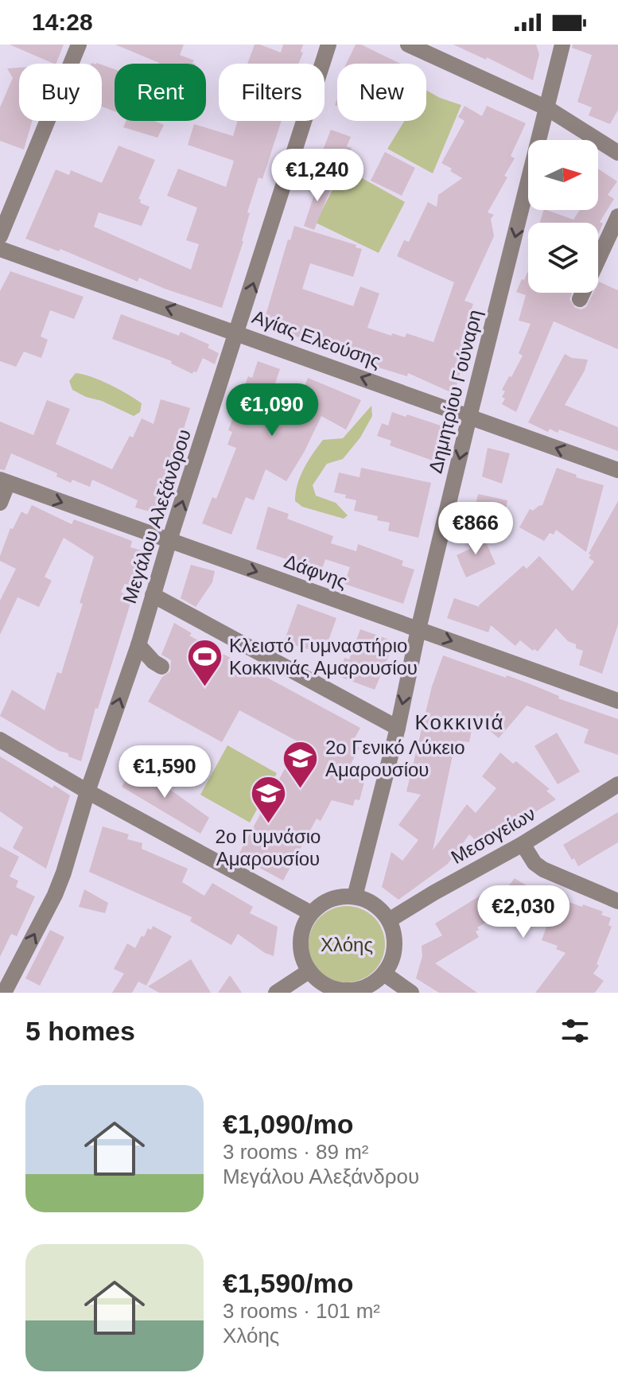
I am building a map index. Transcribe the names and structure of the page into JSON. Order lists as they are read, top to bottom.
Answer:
{
  "streets": {
    "street": [
      "Αγίας Ελεούσης",
      "Δημητρίου Γούναρη",
      "Μεγάλου Αλεξάνδρου",
      "Δάφνης",
      "Μεσογείων"
    ]
  },
  "crossings": [
    ["Αγίας Ελεούσης", "Δημητρίου Γούναρη"],
    ["Αγίας Ελεούσης", "Μεγάλου Αλεξάνδρου"],
    ["Δημητρίου Γούναρη", "Δάφνης"],
    ["Δημητρίου Γούναρη", "Μεσογείων"],
    ["Μεγάλου Αλεξάνδρου", "Δάφνης"]
  ],
  "one_way": ["Αγίας Ελεούσης", "Δημητρίου Γούναρη", "Μεγάλου Αλεξάνδρου"],
  "districts": ["Κοκκινιά"],
  "parks": ["Χλόης"],
  "places": {
    "sports": ["Κλειστό Γυμναστήριο Κοκκινιάς Αμαρουσίου"],
    "school or university": ["2ο Γενικό Λύκειο Αμαρουσίου", "2ο Γυμνάσιο Αμαρουσίου"]
  },
  "north": "right",
  "page": {
    "status": "14:28",
    "chip": [
      "Buy",
      "Rent",
      "Filters",
      "New"
    ],
    "price": [
      "€1,240",
      "€1,090",
      "€866",
      "€1,590",
      "€2,030"
    ],
    "heading": "5 homes",
    "list": [
      {
        "name": "€1,090/mo",
        "note": "3 rooms · 89 m² · Μεγάλου Αλεξάνδρου"
      },
      {
        "name": "€1,590/mo",
        "note": "3 rooms · 101 m² · Χλόης"
      }
    ]
  }
}
